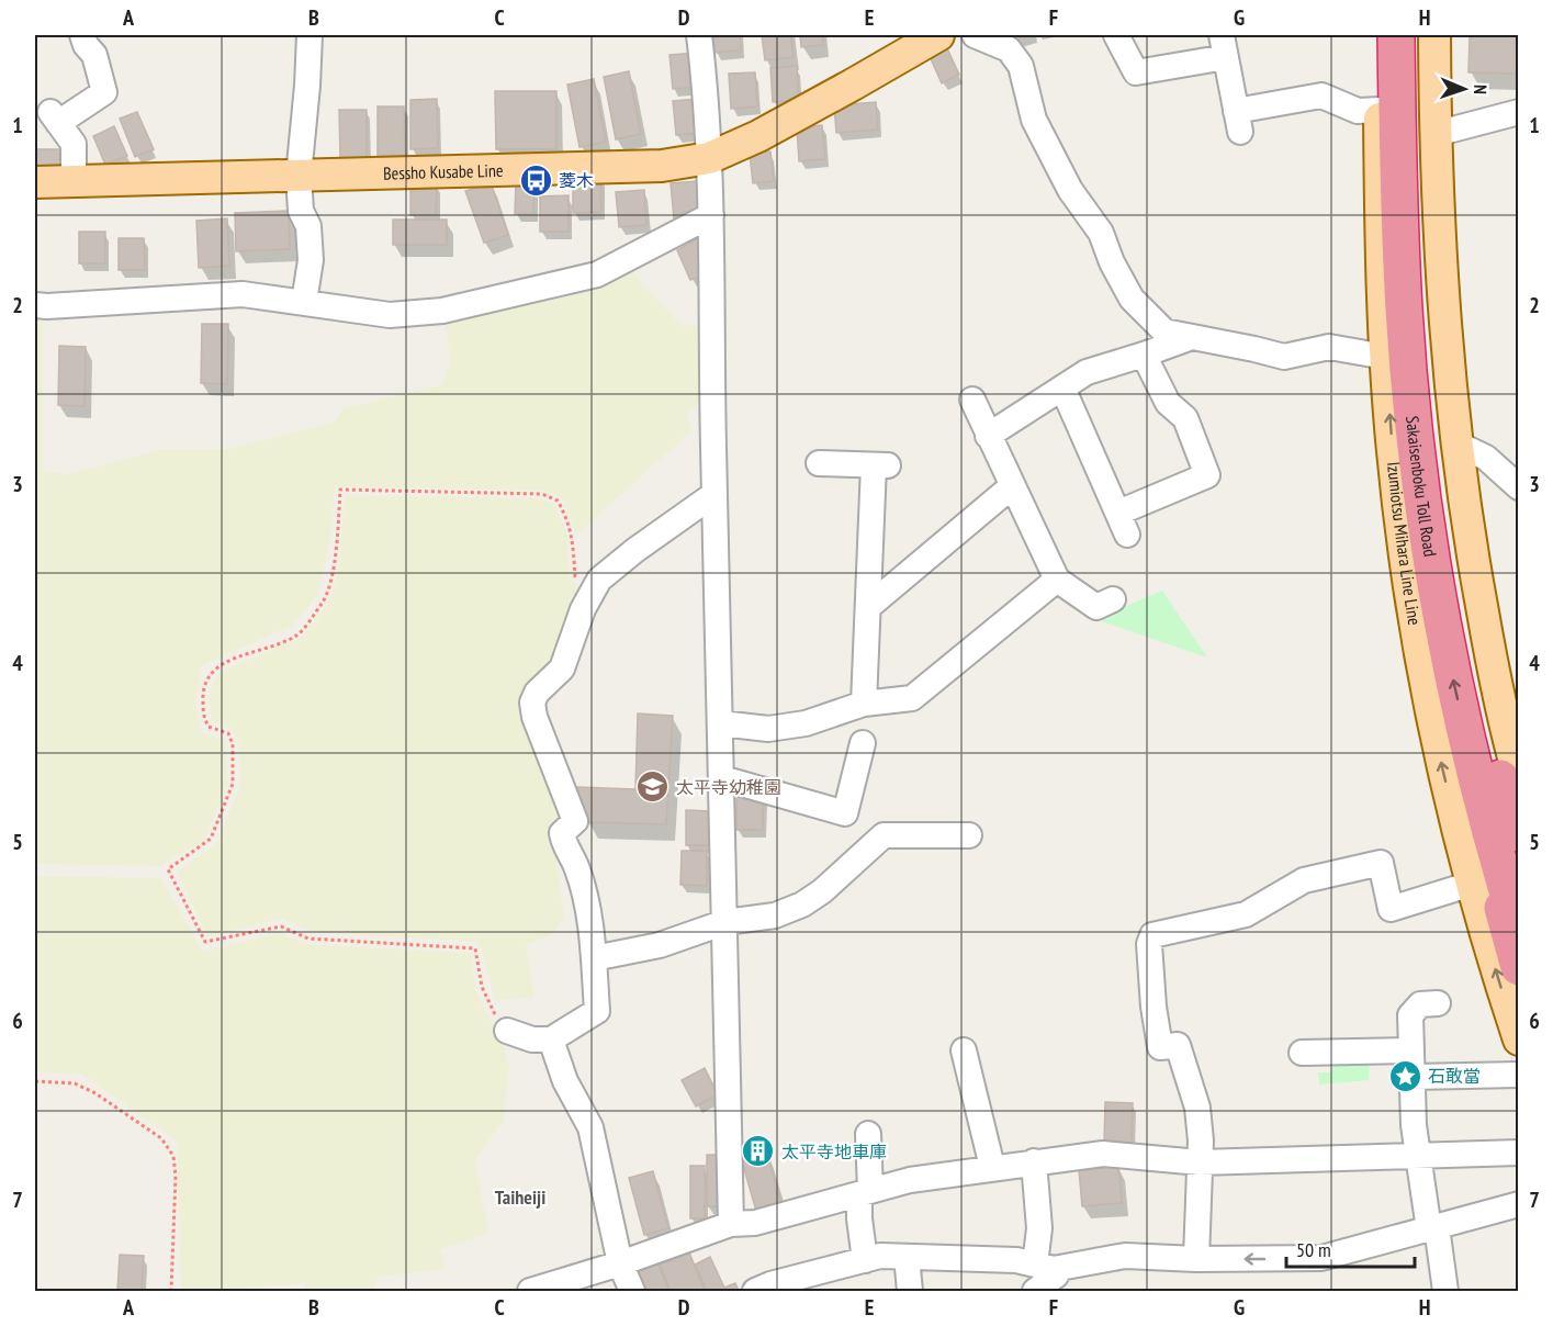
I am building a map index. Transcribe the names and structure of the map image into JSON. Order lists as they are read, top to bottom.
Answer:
{
  "streets": {
    "highway": ["Sakaisenboku Toll Road"],
    "main road": ["Bessho Kusabe Line", "Izumiotsu Mihara Line Line"]
  },
  "districts": ["Taiheiji"],
  "places": {
    "bus stop": ["菱木"],
    "school or university": ["太平寺幼稚園"],
    "place": ["石敢當"],
    "building": ["太平寺地車庫"]
  },
  "scale_bar": "50 m",
  "north": "right",
  "grid": {
    "columns": [
      "A",
      "B",
      "C",
      "D",
      "E",
      "F",
      "G",
      "H"
    ],
    "rows": [
      "1",
      "2",
      "3",
      "4",
      "5",
      "6",
      "7"
    ]
  }
}
